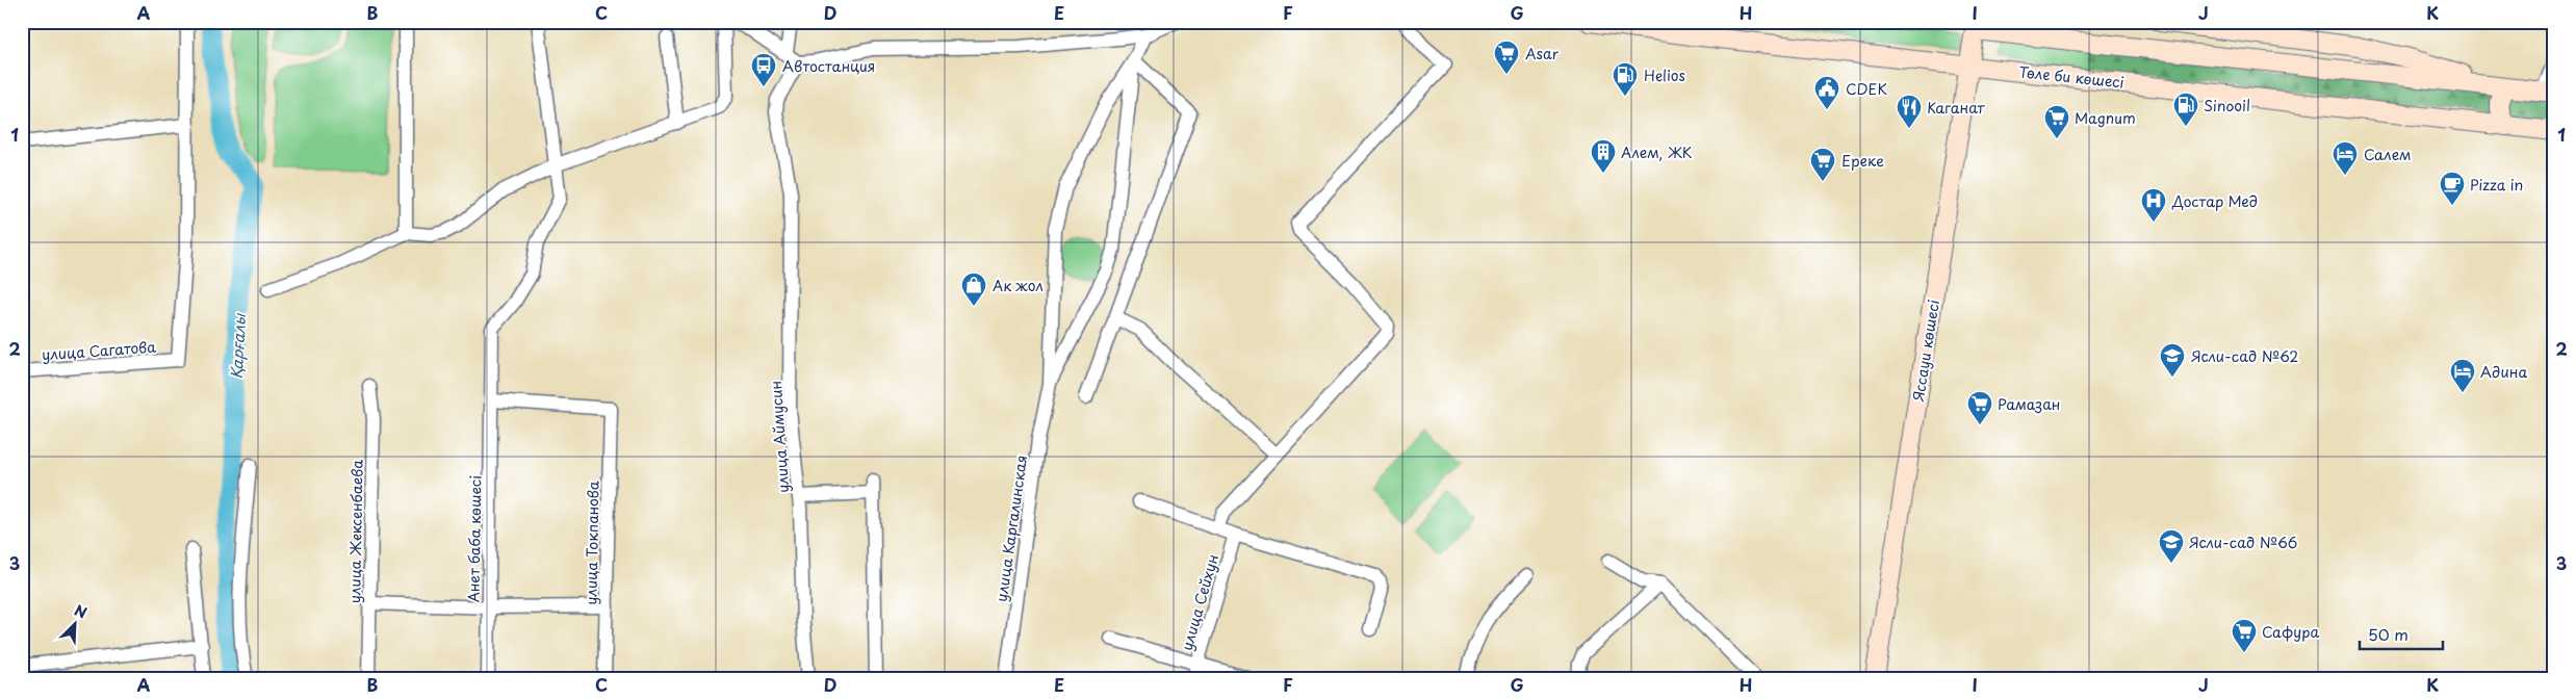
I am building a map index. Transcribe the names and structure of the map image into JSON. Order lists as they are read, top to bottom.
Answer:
{
  "streets": {
    "main road": ["Төле би көшесі", "Яссауи көшесі"],
    "street": [
      "улица Сагатова",
      "улица Аймусин",
      "улица Каргалинская",
      "улица Жексенбаева",
      "Анет баба көшесі",
      "улица Токпанова",
      "улица Сейхун"
    ]
  },
  "crossings": [
    ["Төле би көшесі", "Яссауи көшесі"],
    ["Анет баба көшесі", "улица Токпанова"]
  ],
  "water": ["Қарғалы"],
  "places": {
    "supermarket": [
      "Asar",
      "Magnum",
      "Ереке",
      "Рамазан",
      "Сафура"
    ],
    "bus stop": ["Автостанция"],
    "fuel station": ["Helios", "Sinooil"],
    "public building": ["CDEK"],
    "restaurant": ["Каганат"],
    "building": ["Алем, ЖК"],
    "hotel": ["Салем", "Адина"],
    "cafe": ["Pizza in"],
    "hospital": ["Достар Мед"],
    "shop": ["Ак жол"],
    "school or university": ["Ясли-сад №62", "Ясли-сад №66"]
  },
  "scale_bar": "50 m",
  "north": "top right",
  "grid": {
    "columns": [
      "A",
      "B",
      "C",
      "D",
      "E",
      "F",
      "G",
      "H",
      "I",
      "J",
      "K"
    ],
    "rows": ["1", "2", "3"]
  }
}
